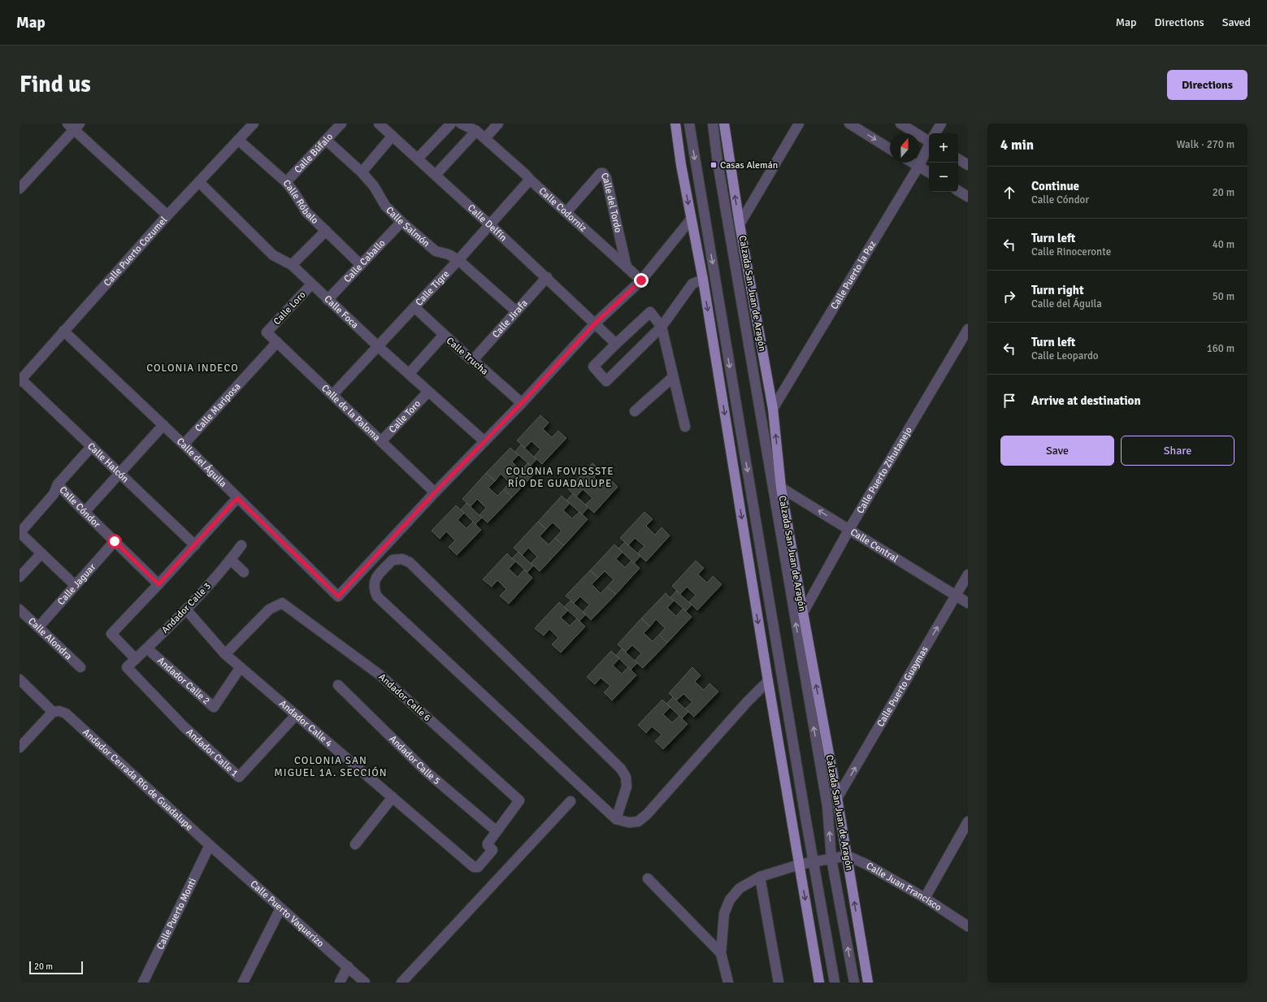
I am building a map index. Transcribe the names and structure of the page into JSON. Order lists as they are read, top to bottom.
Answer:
{
  "streets": {
    "main road": ["Calzada San Juan de Aragón"],
    "street": [
      "Calle Búfalo",
      "Calle Róbalo",
      "Calle del Tordo",
      "Calle Codorniz",
      "Calle Delfín",
      "Calle Salmón",
      "Calle Puerto Cozumel",
      "Calle Caballo",
      "Calle Puerto la Paz",
      "Calle Tigre",
      "Calle Loro",
      "Calle Foca",
      "Calle Jirafa",
      "Calle Trucha",
      "Calle Mariposa",
      "Calle de la Paloma",
      "Calle Toro",
      "Calle Halcón",
      "Calle del Águila",
      "Calle Puerto Zihutanejo",
      "Calle Cóndor",
      "Calle Central",
      "Calle Jaguar",
      "Andador Calle 3",
      "Calle Alondra",
      "Andador Calle 2",
      "Calle Puerto Guaymas",
      "Andador Calle 6",
      "Andador Calle 4",
      "Andador Calle 1",
      "Andador Calle 5",
      "Andador Cerrada Río de Guadalupe",
      "Calle Juan Francisco",
      "Calle Puerto Monti",
      "Calle Puerto Vaquerizo"
    ]
  },
  "crossings": [
    ["Calle Búfalo", "Calle Róbalo"],
    ["Calle Búfalo", "Calle Salmón"],
    ["Calle Róbalo", "Calle Puerto Cozumel"],
    ["Calle Róbalo", "Calle Caballo"],
    ["Calle del Tordo", "Calle Codorniz"],
    ["Calle Codorniz", "Calle Tigre"],
    ["Calle Delfín", "Calle Tigre"],
    ["Calle Delfín", "Calle Jirafa"],
    ["Calle Salmón", "Calle Caballo"],
    ["Calle Salmón", "Calle Tigre"],
    ["Calle Salmón", "Calle Jirafa"],
    ["Calle Puerto Cozumel", "Calle Foca"],
    ["Calle Puerto Cozumel", "Calle Halcón"],
    ["Calle Puerto Cozumel", "Calle del Águila"],
    ["Calle Caballo", "Calle Foca"],
    ["Calle Puerto la Paz", "Calzada San Juan de Aragón"],
    ["Calle Tigre", "Calle Foca"],
    ["Calle Tigre", "Calle Trucha"],
    ["Calle Tigre", "Calle de la Paloma"],
    ["Calzada San Juan de Aragón", "Calle Puerto Zihutanejo"],
    ["Calzada San Juan de Aragón", "Calle Central"],
    ["Calzada San Juan de Aragón", "Calle Puerto Guaymas"],
    ["Calzada San Juan de Aragón", "Calle Juan Francisco"],
    ["Calle Loro", "Calle Foca"],
    ["Calle Loro", "Calle de la Paloma"],
    ["Calle Foca", "Calle Toro"],
    ["Calle Jirafa", "Calle Trucha"],
    ["Calle Mariposa", "Calle de la Paloma"],
    ["Calle Mariposa", "Calle del Águila"],
    ["Calle de la Paloma", "Calle Toro"],
    ["Calle de la Paloma", "Calle del Águila"],
    ["Calle Puerto Zihutanejo", "Calle Central"],
    ["Calle Cóndor", "Calle Jaguar"],
    ["Calle Central", "Calle Puerto Guaymas"],
    ["Calle Jaguar", "Calle Alondra"],
    ["Andador Calle 3", "Andador Calle 2"],
    ["Andador Calle 3", "Andador Calle 4"],
    ["Andador Calle 3", "Andador Calle 1"],
    ["Andador Calle 2", "Andador Calle 4"],
    ["Andador Calle 6", "Andador Calle 4"],
    ["Andador Calle 6", "Andador Calle 5"],
    ["Andador Calle 4", "Andador Calle 1"],
    ["Andador Calle 4", "Andador Calle 5"],
    ["Andador Cerrada Río de Guadalupe", "Calle Puerto Monti"],
    ["Andador Cerrada Río de Guadalupe", "Calle Puerto Vaquerizo"],
    ["Calle Puerto Monti", "Calle Puerto Vaquerizo"]
  ],
  "one_way": ["Calle Central", "Calle Puerto Guaymas"],
  "districts": ["COLONIA INDECO", "COLONIA FOVISSSTE RÍO DE GUADALUPE", "COLONIA SAN MIGUEL 1A. SECCIÓN"],
  "places": {
    "transit": ["Casas Alemán"]
  },
  "scale_bar": "20 m",
  "north": "top",
  "page": {
    "header": "Map",
    "nav": ["Map", "Directions", "Saved"],
    "buttons": [
      "Directions",
      ["Save", "Share"]
    ],
    "title": "Find us",
    "heading": ["4 min", "Walk · 270 m"],
    "map_buttons": ["+", "−"],
    "list": [
      ["Continue", "Calle Cóndor", "20 m"],
      ["Turn left", "Calle Rinoceronte", "40 m"],
      ["Turn right", "Calle del Águila", "50 m"],
      ["Turn left", "Calle Leopardo", "160 m"],
      "Arrive at destination"
    ],
    "scale": "20 m"
  }
}
